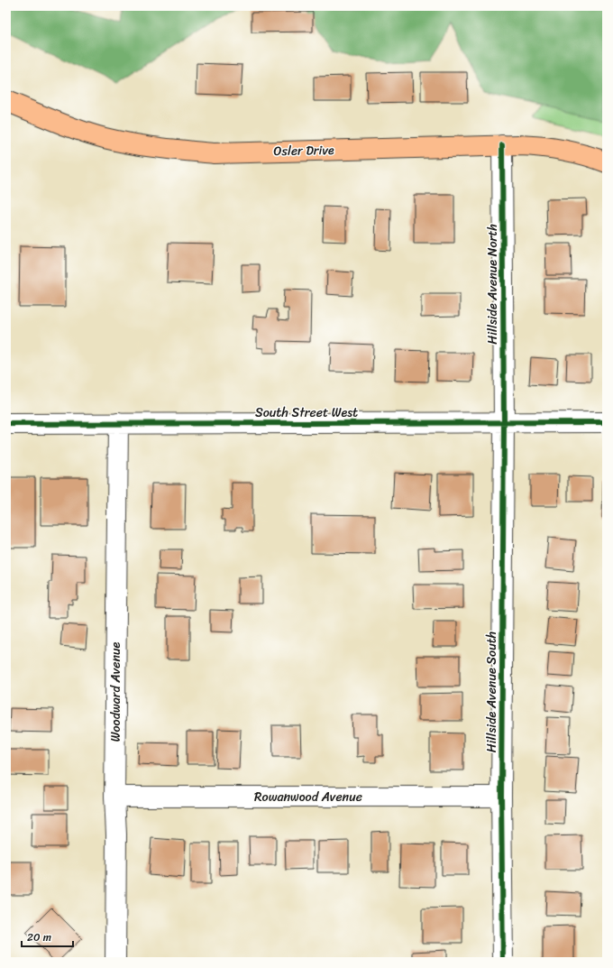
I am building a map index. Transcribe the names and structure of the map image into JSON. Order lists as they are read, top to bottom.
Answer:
{
  "streets": {
    "main road": ["Osler Drive"],
    "street": [
      "Hillside Avenue North",
      "South Street West",
      "Woodward Avenue",
      "Hillside Avenue South",
      "Rowanwood Avenue"
    ]
  },
  "crossings": [
    ["Osler Drive", "Hillside Avenue North"],
    ["Hillside Avenue North", "South Street West"],
    ["Hillside Avenue North", "Hillside Avenue South"],
    ["South Street West", "Woodward Avenue"],
    ["South Street West", "Hillside Avenue South"],
    ["Woodward Avenue", "Rowanwood Avenue"],
    ["Hillside Avenue South", "Rowanwood Avenue"]
  ],
  "scale_bar": "20 m"
}
